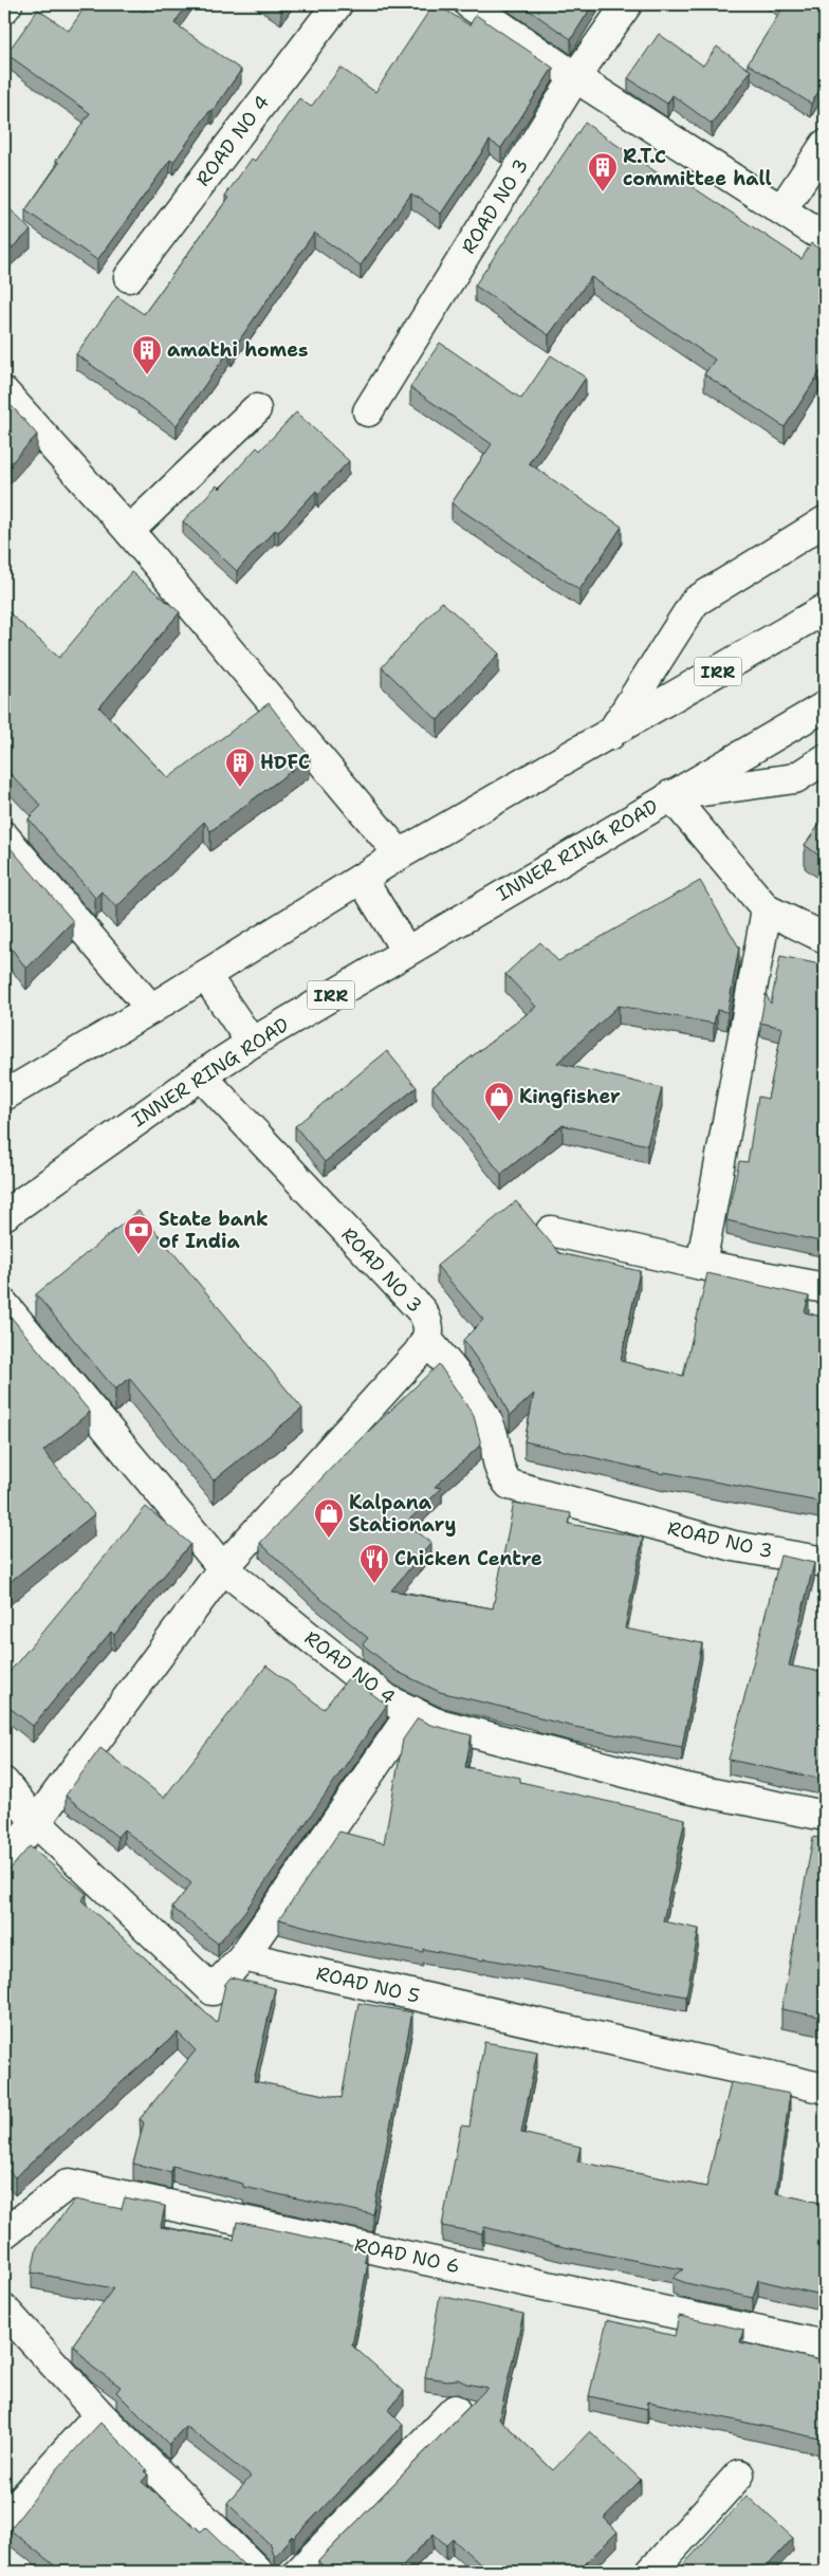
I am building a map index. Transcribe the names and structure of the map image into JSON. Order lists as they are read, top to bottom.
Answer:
{
  "streets": {
    "main road": [
      "ROAD NO 4",
      "ROAD NO 3",
      "IRR",
      "INNER RING ROAD",
      "ROAD NO 5",
      "ROAD NO 6"
    ]
  },
  "crossings": [
    ["ROAD NO 3", "INNER RING ROAD"],
    ["IRR", "INNER RING ROAD"]
  ],
  "places": {
    "building": ["R.T.C committee hall", "amathi homes", "HDFC"],
    "shop": ["Kingfisher", "Kalpana Stationary"],
    "bank": ["State bank of India"],
    "restaurant": ["Chicken Centre"]
  }
}
